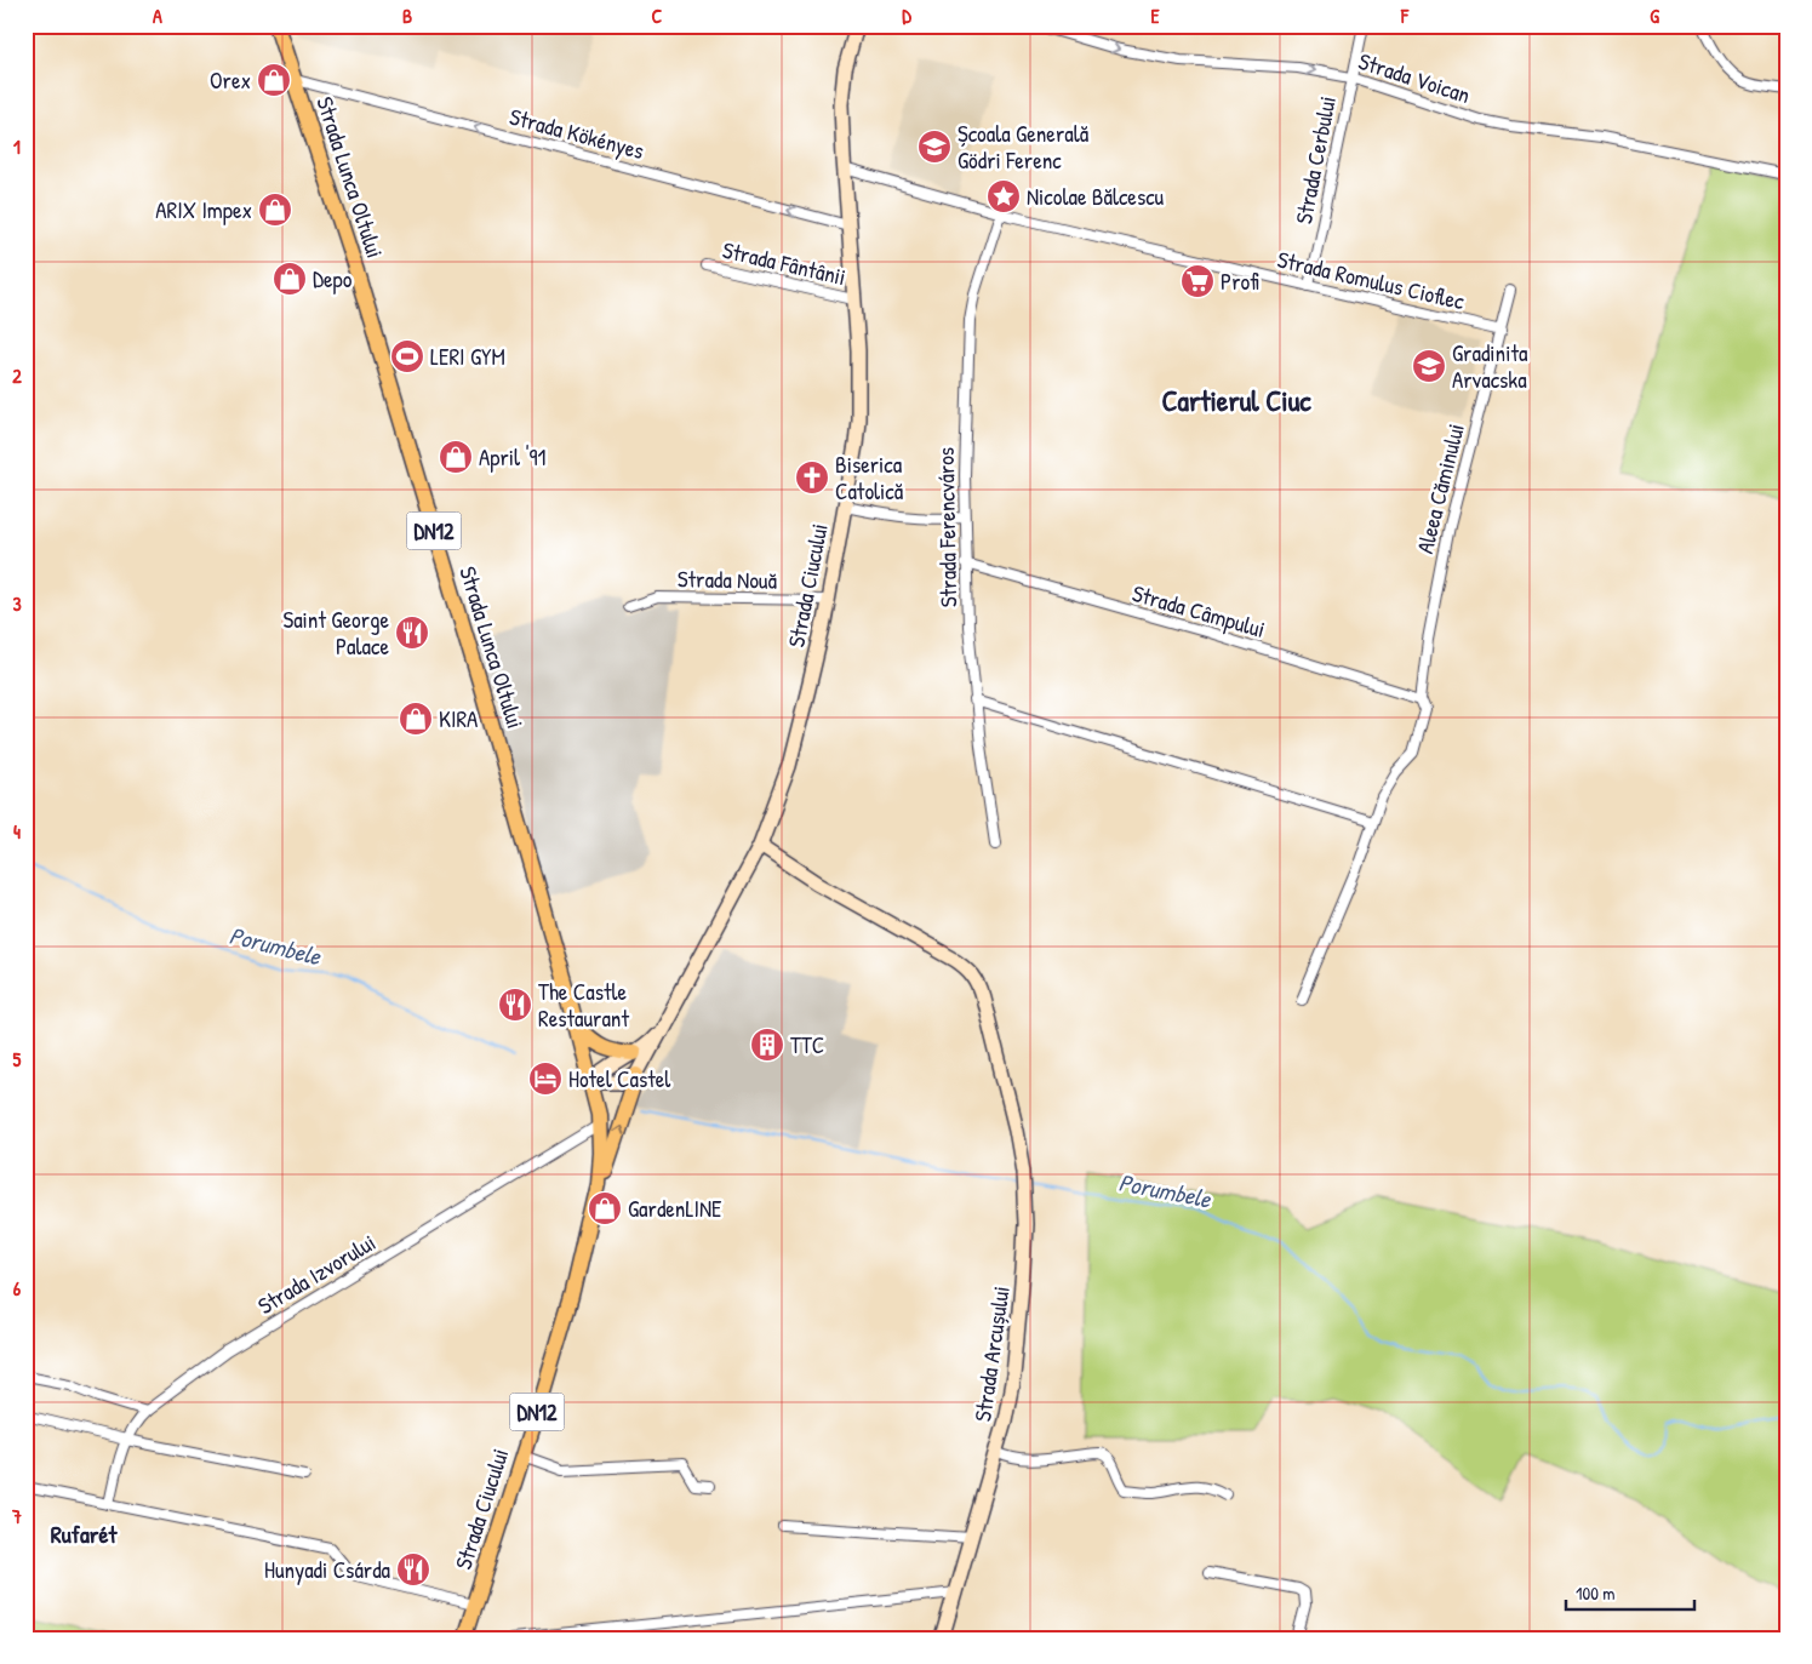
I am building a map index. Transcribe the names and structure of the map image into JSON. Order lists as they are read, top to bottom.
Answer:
{
  "streets": {
    "main road": [
      "Strada Lunca Oltului",
      "DN12",
      "Strada Ciucului",
      "Strada Arcușului"
    ],
    "street": [
      "Strada Voican",
      "Strada Kökényes",
      "Strada Cerbului",
      "Strada Fântânii",
      "Strada Romulus Cioflec",
      "Aleea Căminului",
      "Strada Ferencváros",
      "Strada Nouă",
      "Strada Câmpului",
      "Strada Izvorului"
    ]
  },
  "crossings": [
    ["Strada Voican", "Strada Cerbului"],
    ["Strada Kökényes", "Strada Lunca Oltului"],
    ["Strada Kökényes", "Strada Ciucului"],
    ["Strada Cerbului", "Strada Romulus Cioflec"],
    ["Strada Lunca Oltului", "Strada Ciucului"],
    ["Strada Lunca Oltului", "Strada Izvorului"],
    ["Strada Fântânii", "Strada Ciucului"],
    ["Strada Romulus Cioflec", "Aleea Căminului"],
    ["Strada Romulus Cioflec", "Strada Ferencváros"],
    ["Strada Romulus Cioflec", "Strada Ciucului"],
    ["Aleea Căminului", "Strada Câmpului"],
    ["Strada Ferencváros", "Strada Câmpului"],
    ["Strada Nouă", "Strada Ciucului"],
    ["Strada Ciucului", "Strada Arcușului"]
  ],
  "one_way": ["Strada Voican", "Strada Kökényes"],
  "districts": ["Cartierul Ciuc", "Rufarét"],
  "water": ["Porumbele"],
  "places": {
    "shop": [
      "Orex",
      "ARIX Impex",
      "Depo",
      "April '91",
      "KIRA",
      "GardenLINE"
    ],
    "school or university": ["Școala Generală Gödri Ferenc", "Gradinita Arvacska"],
    "place": ["Nicolae Bălcescu"],
    "supermarket": ["Profi"],
    "sports": ["LERI GYM"],
    "church": ["Biserica Catolică"],
    "restaurant": ["Saint George Palace", "The Castle Restaurant", "Hunyadi Csárda"],
    "building": ["TTC"],
    "hotel": ["Hotel Castel"]
  },
  "scale_bar": "100 m",
  "grid": {
    "columns": [
      "A",
      "B",
      "C",
      "D",
      "E",
      "F",
      "G"
    ],
    "rows": [
      "1",
      "2",
      "3",
      "4",
      "5",
      "6",
      "7"
    ]
  }
}
